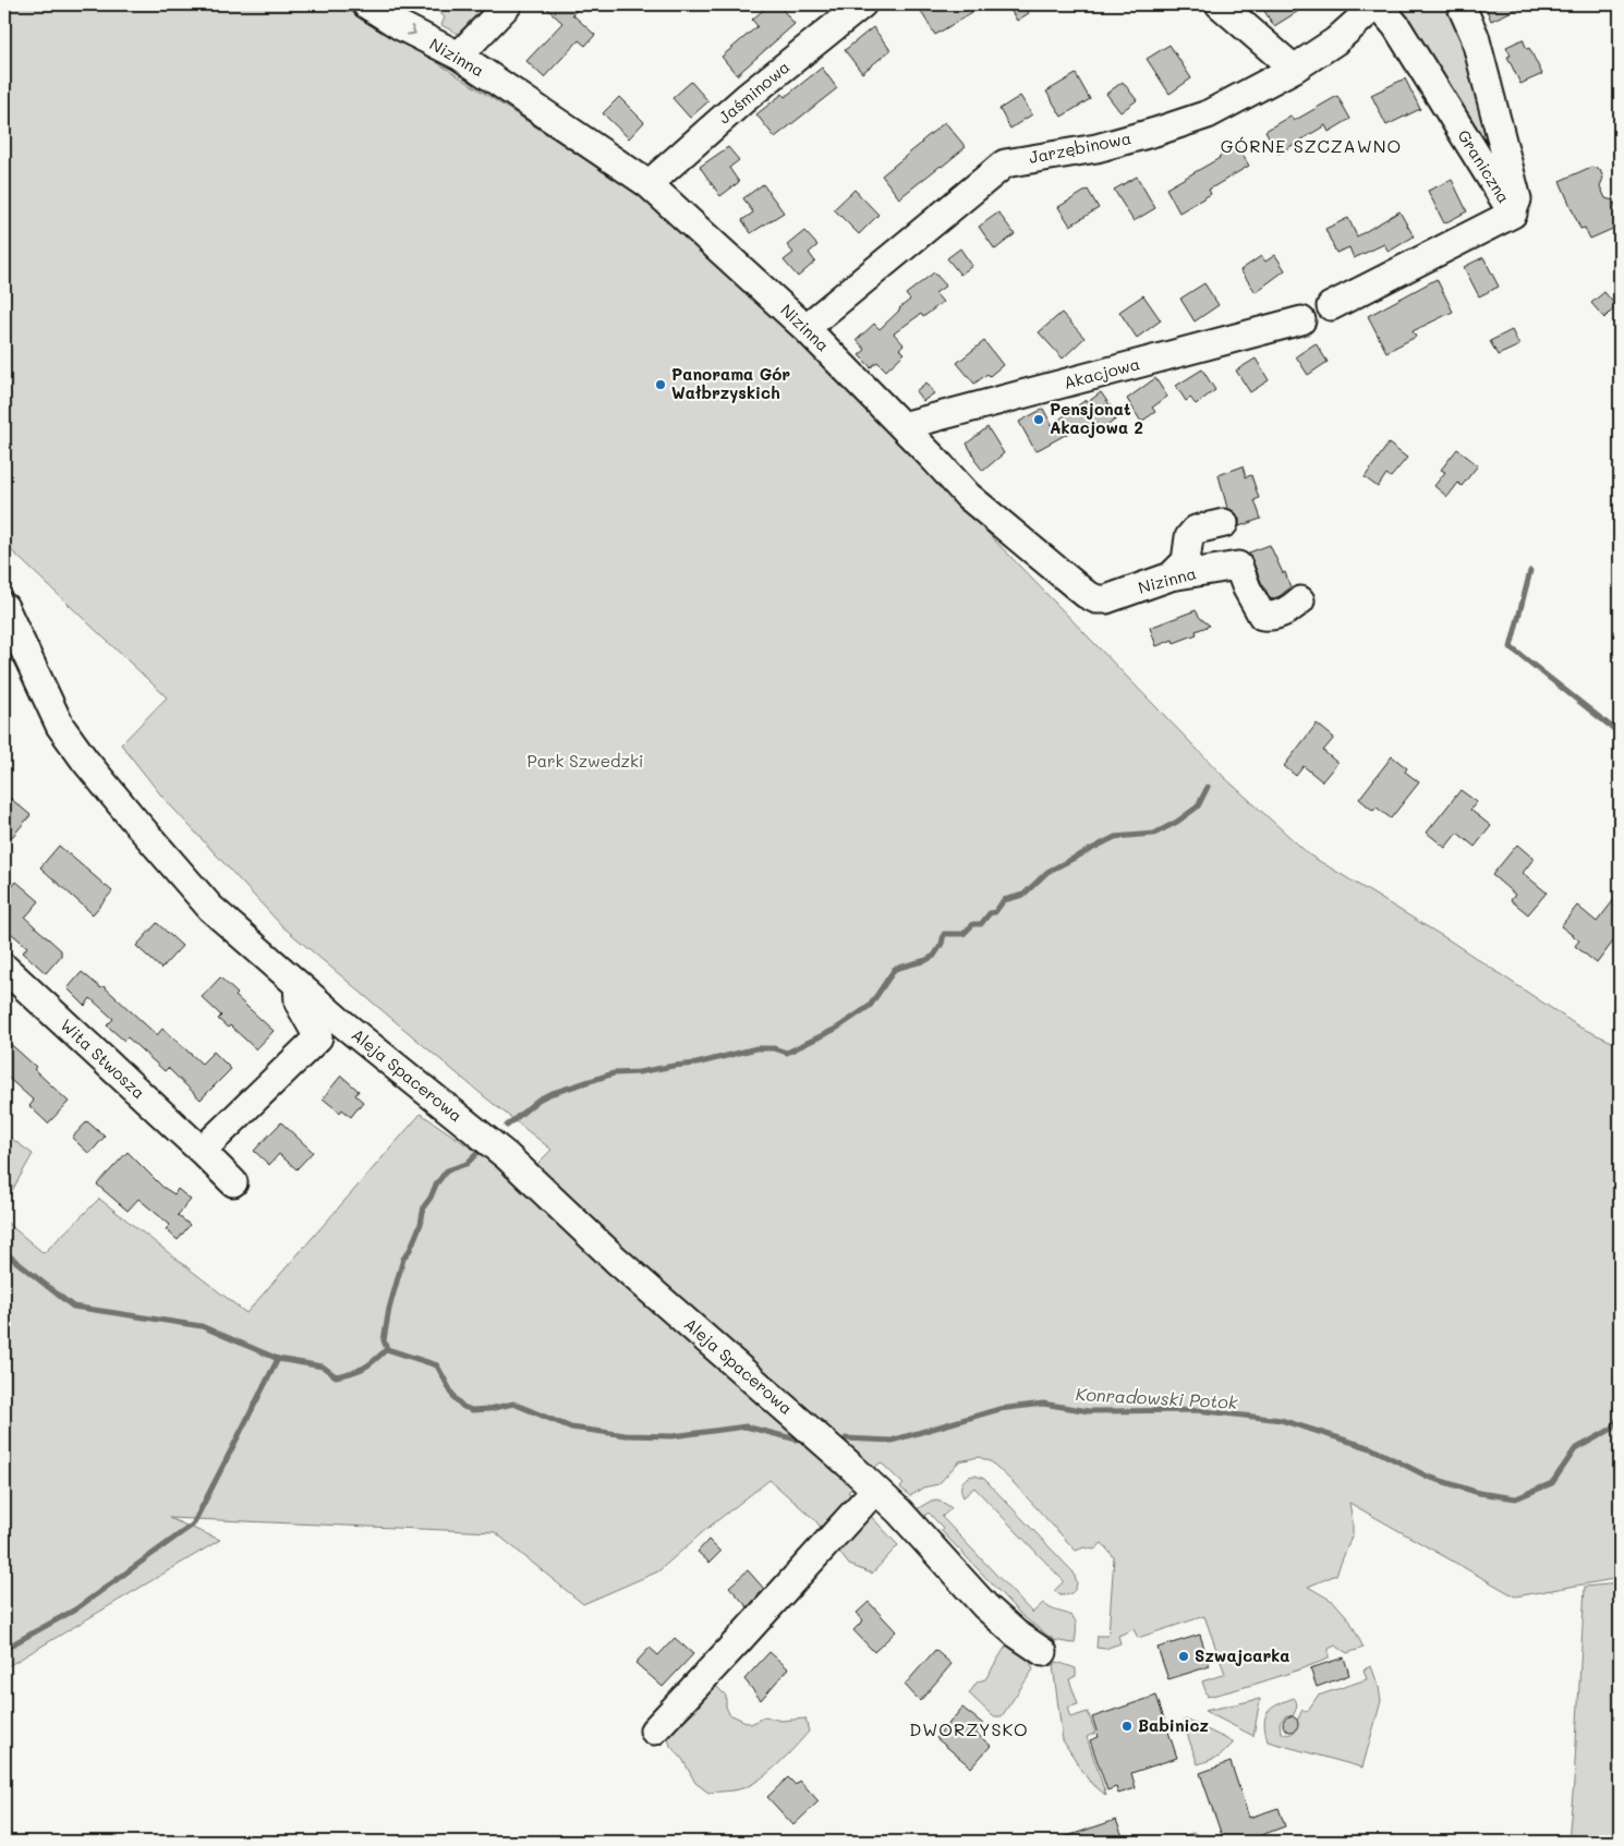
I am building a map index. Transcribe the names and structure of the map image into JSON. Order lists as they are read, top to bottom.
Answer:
{
  "streets": {
    "street": [
      "Nizinna",
      "Jaśminowa",
      "Jarzębinowa",
      "Graniczna",
      "Akacjowa",
      "Wita Stwosza",
      "Aleja Spacerowa"
    ]
  },
  "crossings": [
    ["Nizinna", "Jaśminowa"],
    ["Nizinna", "Jarzębinowa"],
    ["Nizinna", "Akacjowa"],
    ["Jarzębinowa", "Graniczna"]
  ],
  "districts": ["GÓRNE SZCZAWNO", "DWORZYSKO"],
  "water": ["Konradowski Potok"],
  "parks": ["Park Szwedzki"],
  "places": [
    "Panorama Gór Wałbrzyskich",
    "Pensjonat Akacjowa 2",
    "Szwajcarka",
    "Babinicz"
  ]
}
